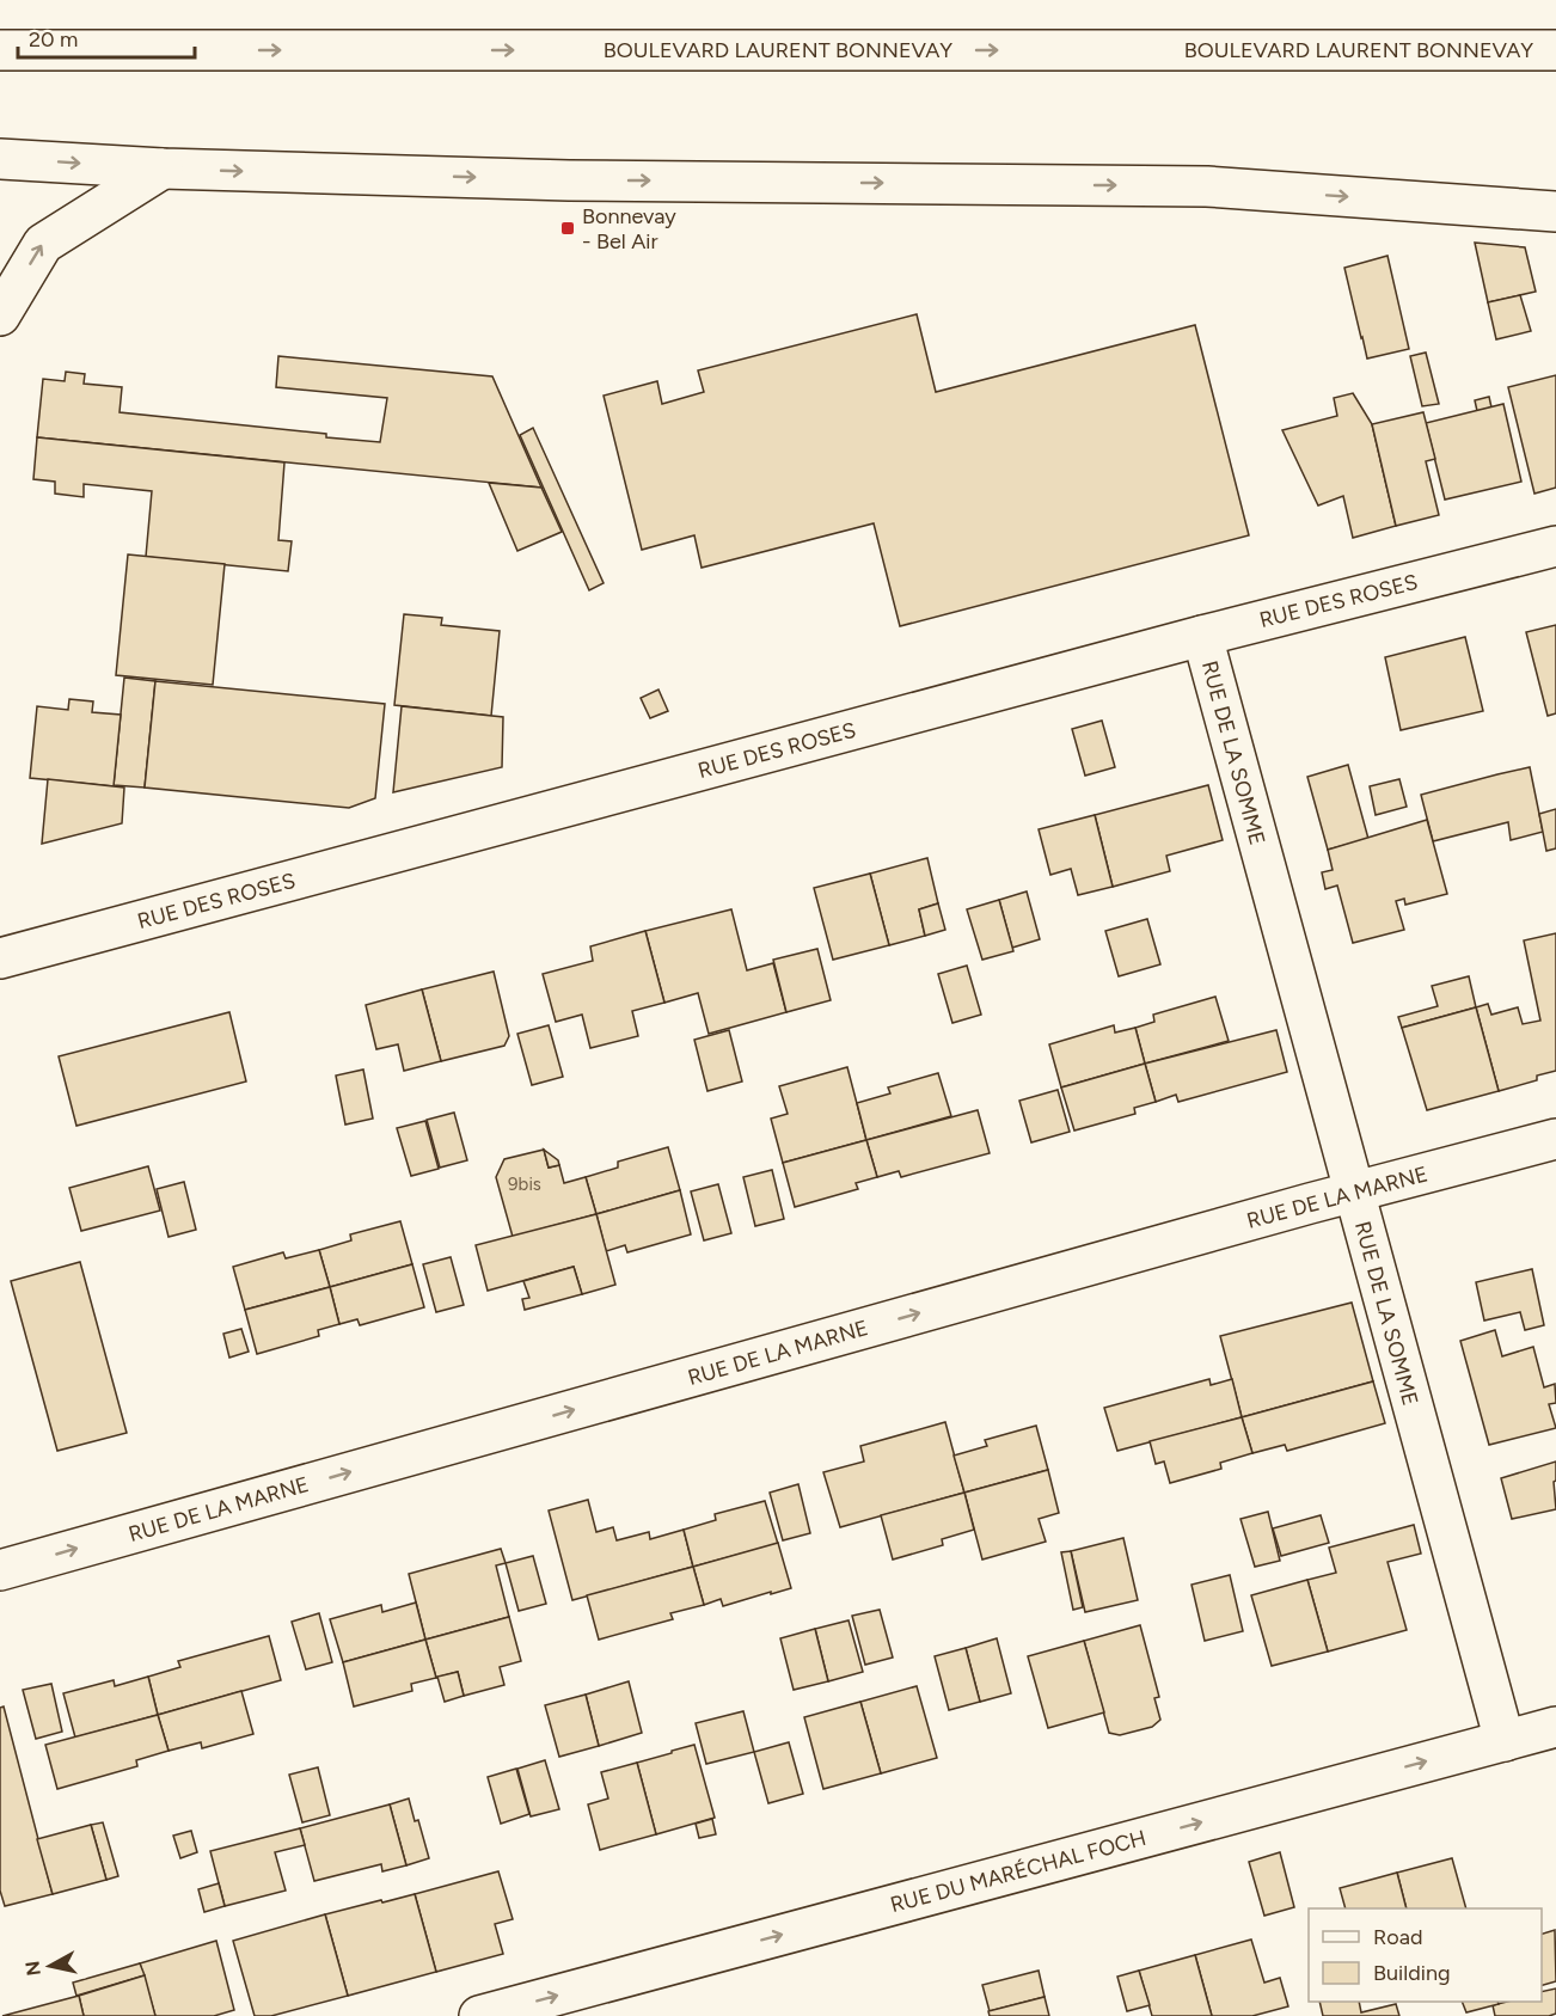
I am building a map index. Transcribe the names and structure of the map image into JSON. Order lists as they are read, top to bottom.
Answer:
{
  "streets": {
    "main road": [
      "BOULEVARD LAURENT BONNEVAY",
      "RUE DES ROSES",
      "RUE DE LA SOMME",
      "RUE DE LA MARNE",
      "RUE DU MARÉCHAL FOCH"
    ]
  },
  "crossings": [
    ["RUE DES ROSES", "RUE DE LA SOMME"],
    ["RUE DE LA SOMME", "RUE DE LA MARNE"],
    ["RUE DE LA SOMME", "RUE DU MARÉCHAL FOCH"]
  ],
  "one_way": ["RUE DE LA MARNE", "RUE DU MARÉCHAL FOCH"],
  "places": {
    "transit": ["Bonnevay - Bel Air"]
  },
  "house_numbers": ["9bis"],
  "legend": ["Road", "Building"],
  "scale_bar": "20 m",
  "north": "left"
}
